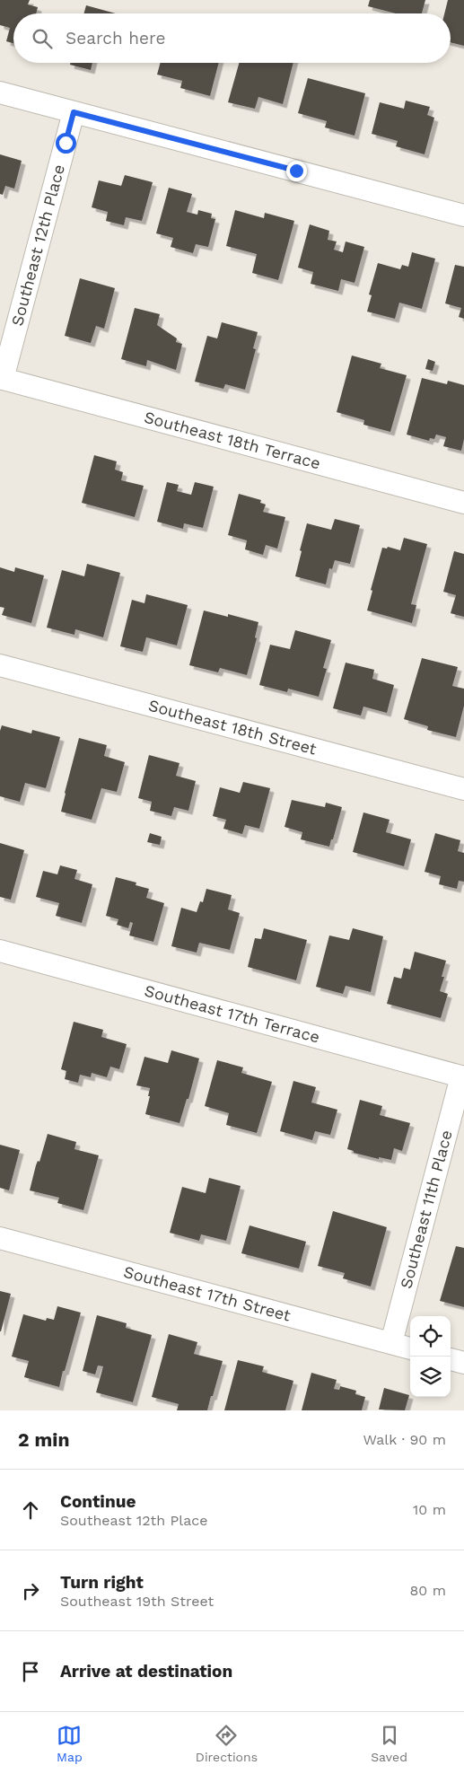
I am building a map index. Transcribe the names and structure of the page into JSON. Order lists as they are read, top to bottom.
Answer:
{
  "streets": {
    "street": [
      "Southeast 12th Place",
      "Southeast 18th Terrace",
      "Southeast 18th Street",
      "Southeast 17th Terrace",
      "Southeast 11th Place",
      "Southeast 17th Street"
    ]
  },
  "crossings": [
    ["Southeast 12th Place", "Southeast 18th Terrace"],
    ["Southeast 17th Terrace", "Southeast 11th Place"],
    ["Southeast 11th Place", "Southeast 17th Street"]
  ],
  "page": {
    "search": "Search here",
    "heading": ["2 min", "Walk · 90 m"],
    "list": [
      ["Continue", "Southeast 12th Place", "10 m"],
      ["Turn right", "Southeast 19th Street", "80 m"],
      "Arrive at destination"
    ],
    "nav": ["Map", "Directions", "Saved"]
  }
}
